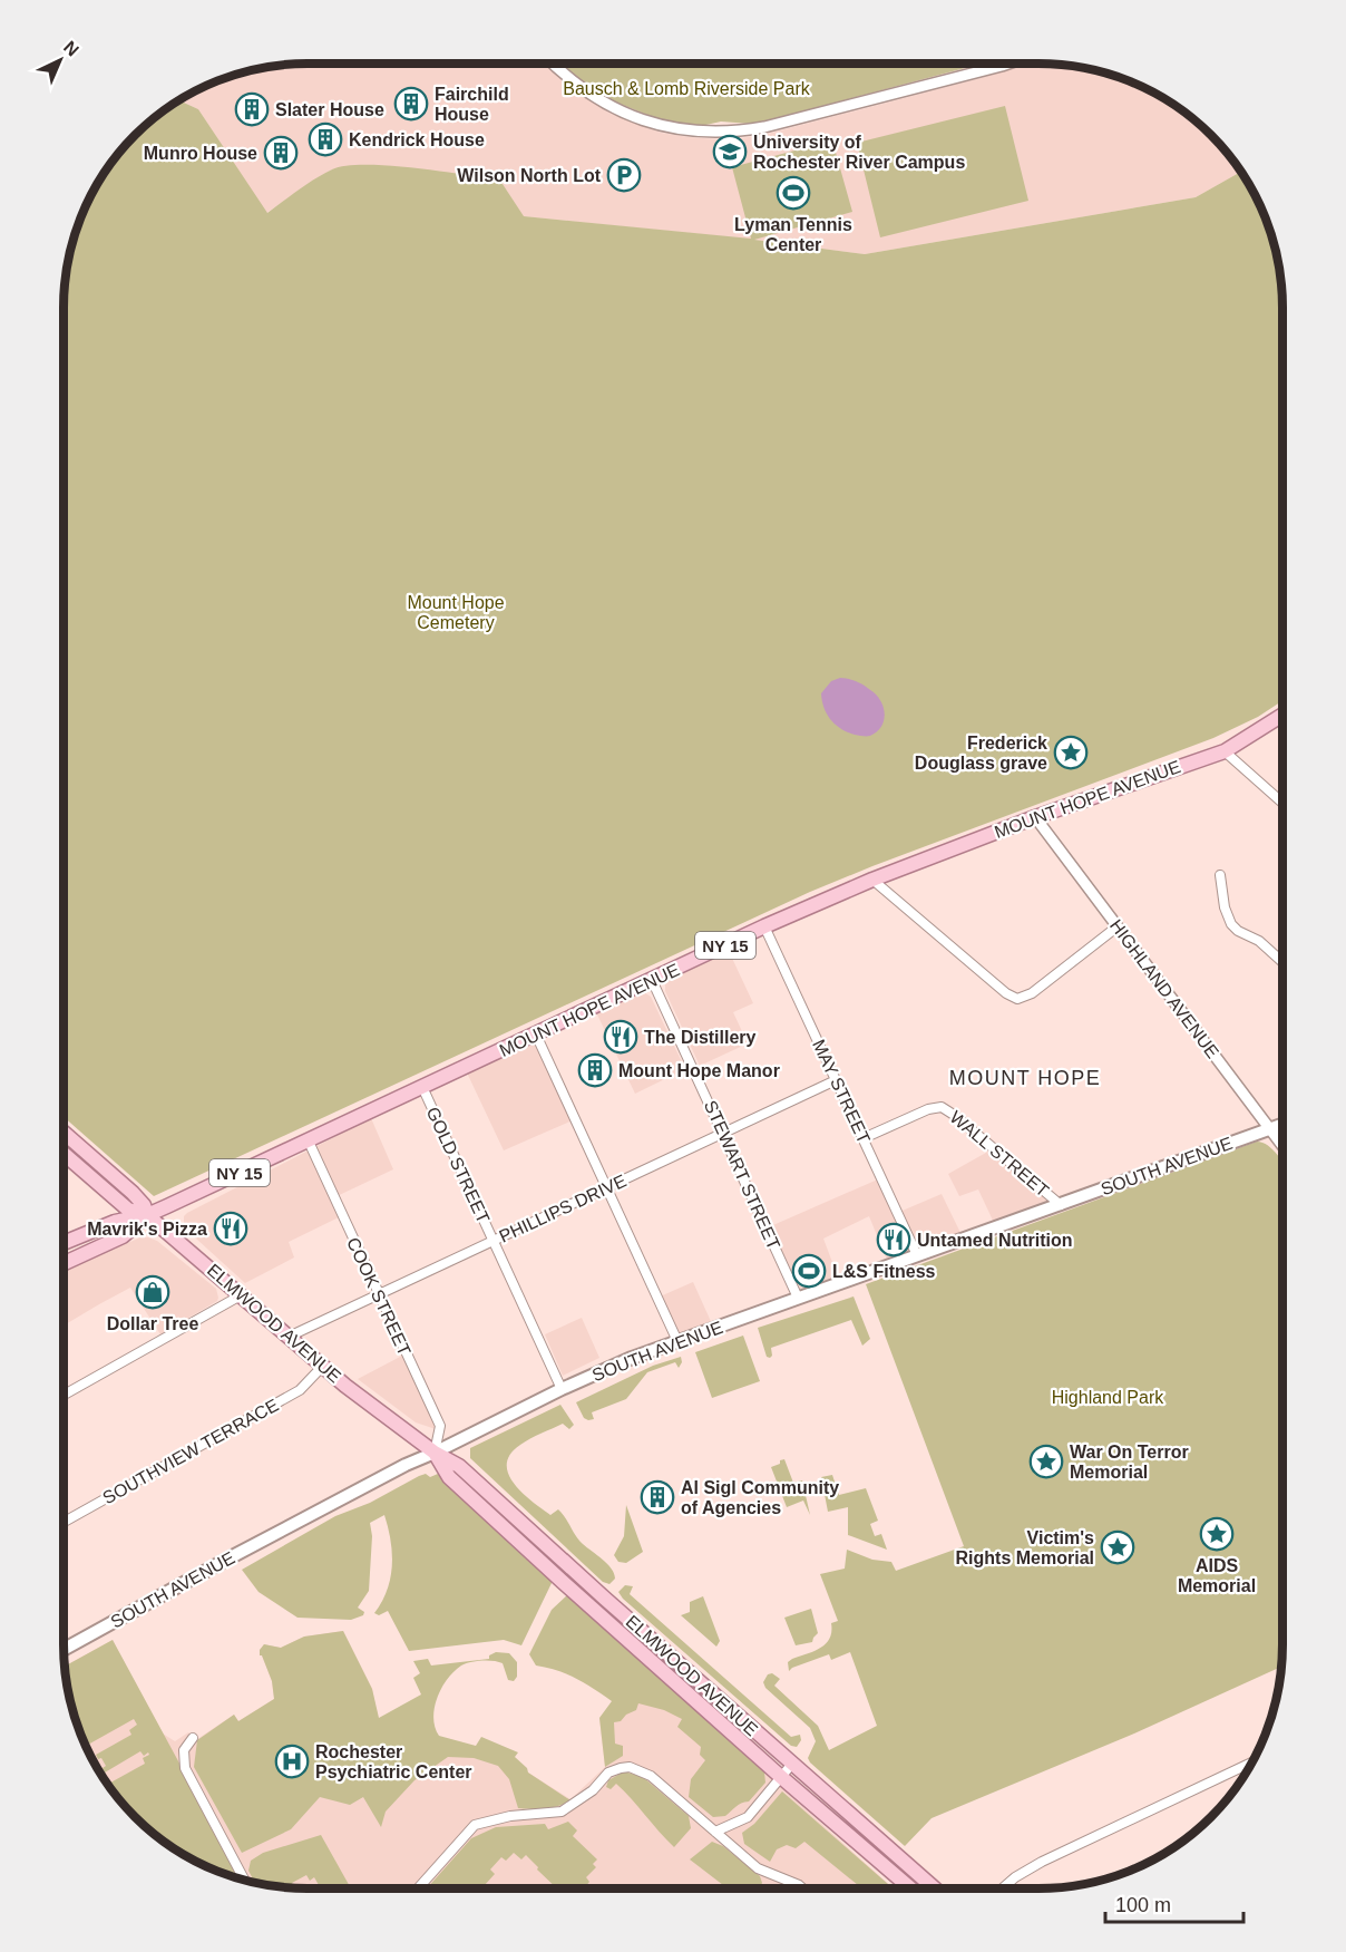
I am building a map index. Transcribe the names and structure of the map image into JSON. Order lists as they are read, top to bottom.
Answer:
{
  "streets": {
    "main road": [
      "MOUNT HOPE AVENUE",
      "NY 15",
      "SOUTH AVENUE",
      "ELMWOOD AVENUE"
    ],
    "street": [
      "HIGHLAND AVENUE",
      "MAY STREET",
      "WALL STREET",
      "GOLD STREET",
      "STEWART STREET",
      "PHILLIPS DRIVE",
      "COOK STREET",
      "SOUTHVIEW TERRACE"
    ]
  },
  "crossings": [
    ["MOUNT HOPE AVENUE", "HIGHLAND AVENUE"],
    ["MOUNT HOPE AVENUE", "MAY STREET"],
    ["MOUNT HOPE AVENUE", "GOLD STREET"],
    ["MOUNT HOPE AVENUE", "STEWART STREET"],
    ["MOUNT HOPE AVENUE", "COOK STREET"],
    ["MOUNT HOPE AVENUE", "ELMWOOD AVENUE"],
    ["HIGHLAND AVENUE", "SOUTH AVENUE"],
    ["MAY STREET", "WALL STREET"],
    ["MAY STREET", "SOUTH AVENUE"],
    ["MAY STREET", "PHILLIPS DRIVE"],
    ["WALL STREET", "SOUTH AVENUE"],
    ["GOLD STREET", "SOUTH AVENUE"],
    ["GOLD STREET", "PHILLIPS DRIVE"],
    ["SOUTH AVENUE", "STEWART STREET"],
    ["SOUTH AVENUE", "COOK STREET"],
    ["SOUTH AVENUE", "ELMWOOD AVENUE"],
    ["STEWART STREET", "PHILLIPS DRIVE"],
    ["PHILLIPS DRIVE", "COOK STREET"],
    ["PHILLIPS DRIVE", "ELMWOOD AVENUE"],
    ["COOK STREET", "ELMWOOD AVENUE"],
    ["ELMWOOD AVENUE", "SOUTHVIEW TERRACE"]
  ],
  "districts": ["MOUNT HOPE"],
  "parks": ["Bausch & Lomb Riverside Park", "Mount Hope Cemetery", "Highland Park"],
  "places": {
    "building": [
      "Fairchild House",
      "Slater House",
      "Kendrick House",
      "Munro House",
      "Mount Hope Manor",
      "Al Sigl Community of Agencies"
    ],
    "school or university": ["University of Rochester River Campus"],
    "parking": ["Wilson North Lot"],
    "sports": ["Lyman Tennis Center", "L&S Fitness"],
    "place": [
      "Frederick Douglass grave",
      "War On Terror Memorial",
      "AIDS Memorial",
      "Victim's Rights Memorial"
    ],
    "restaurant": ["The Distillery", "Mavrik's Pizza", "Untamed Nutrition"],
    "shop": ["Dollar Tree"],
    "hospital": ["Rochester Psychiatric Center"]
  },
  "scale_bar": "100 m",
  "north": "top right"
}
